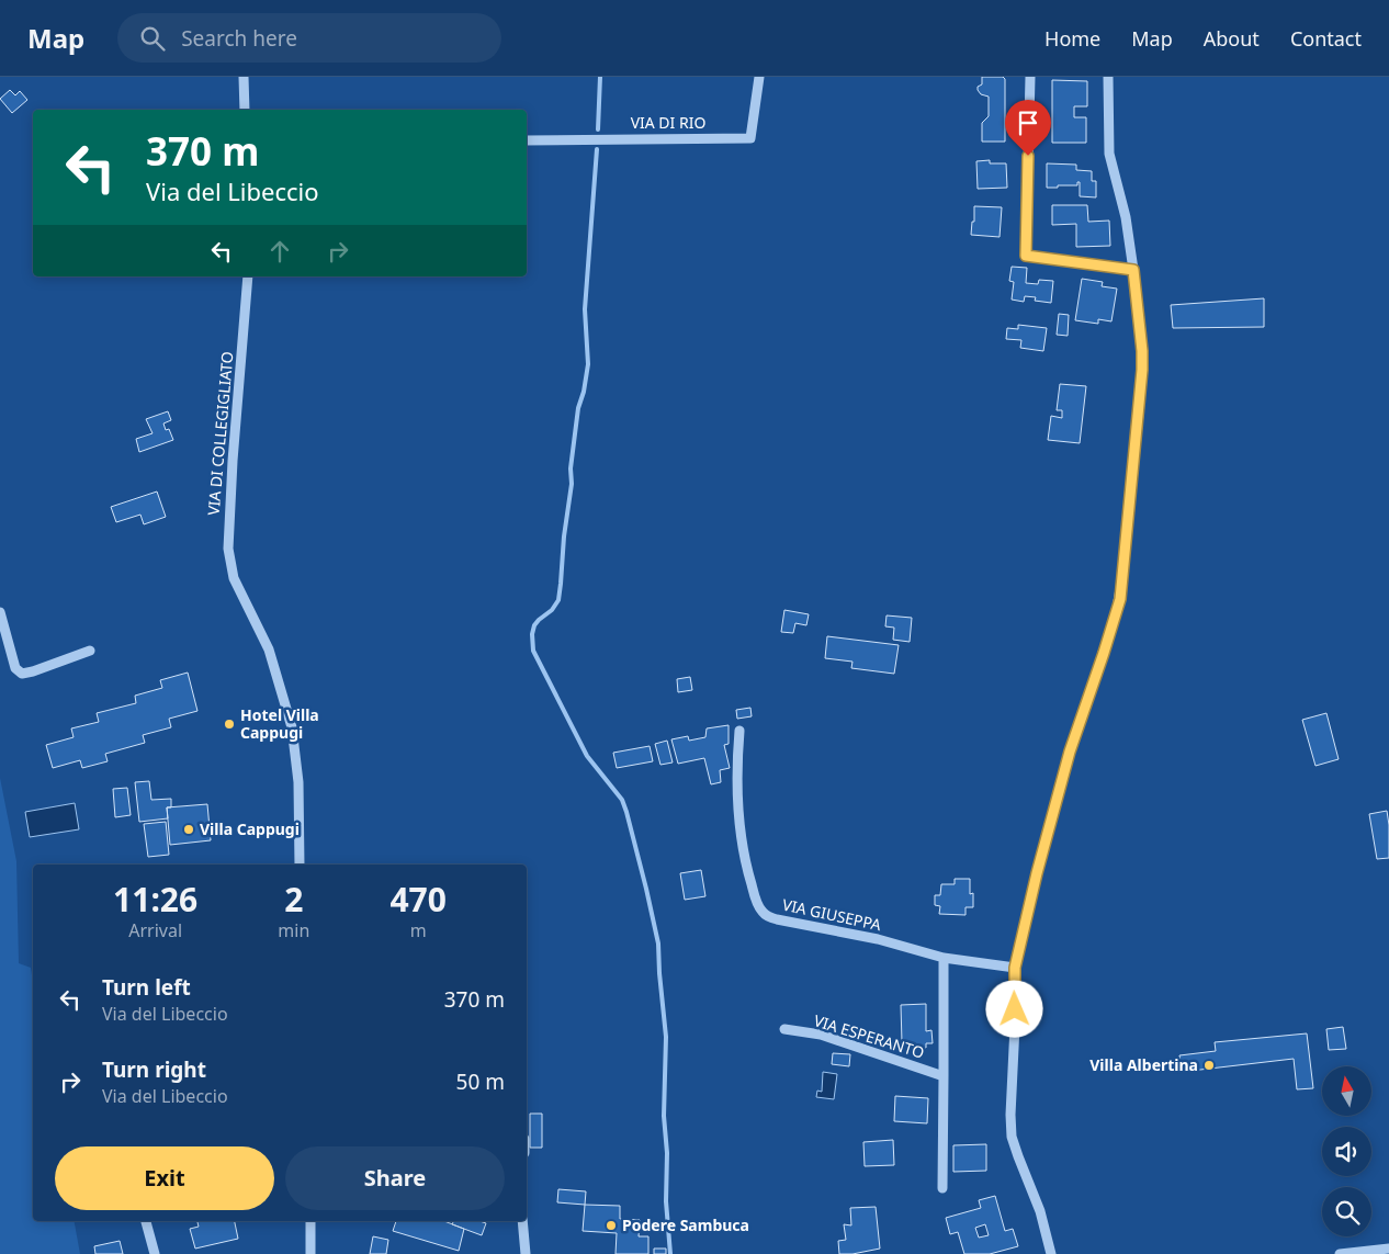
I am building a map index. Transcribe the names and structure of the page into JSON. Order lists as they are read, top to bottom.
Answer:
{
  "streets": {
    "street": [
      "VIA DI RIO",
      "VIA DI COLLEGIGLIATO",
      "VIA GIUSEPPA",
      "VIA ESPERANTO"
    ]
  },
  "crossings": [
    ["VIA GIUSEPPA", "VIA ESPERANTO"]
  ],
  "places": [
    "Hotel Villa Cappugi",
    "Villa Cappugi",
    "Villa Albertina",
    "Podere Sambuca"
  ],
  "north": "top",
  "page": {
    "header": "Map",
    "search": "Search here",
    "nav": [
      "Home",
      "Map",
      "About",
      "Contact"
    ],
    "turn": ["370 m", "Via del Libeccio"],
    "eta": [
      "11:26",
      "Arrival",
      "2",
      "min",
      "470",
      "m"
    ],
    "list": [
      {
        "name": "Turn left",
        "note": "Via del Libeccio",
        "value": "370 m"
      },
      {
        "name": "Turn right",
        "note": "Via del Libeccio",
        "value": "50 m"
      }
    ],
    "buttons": ["Exit", "Share"]
  }
}
